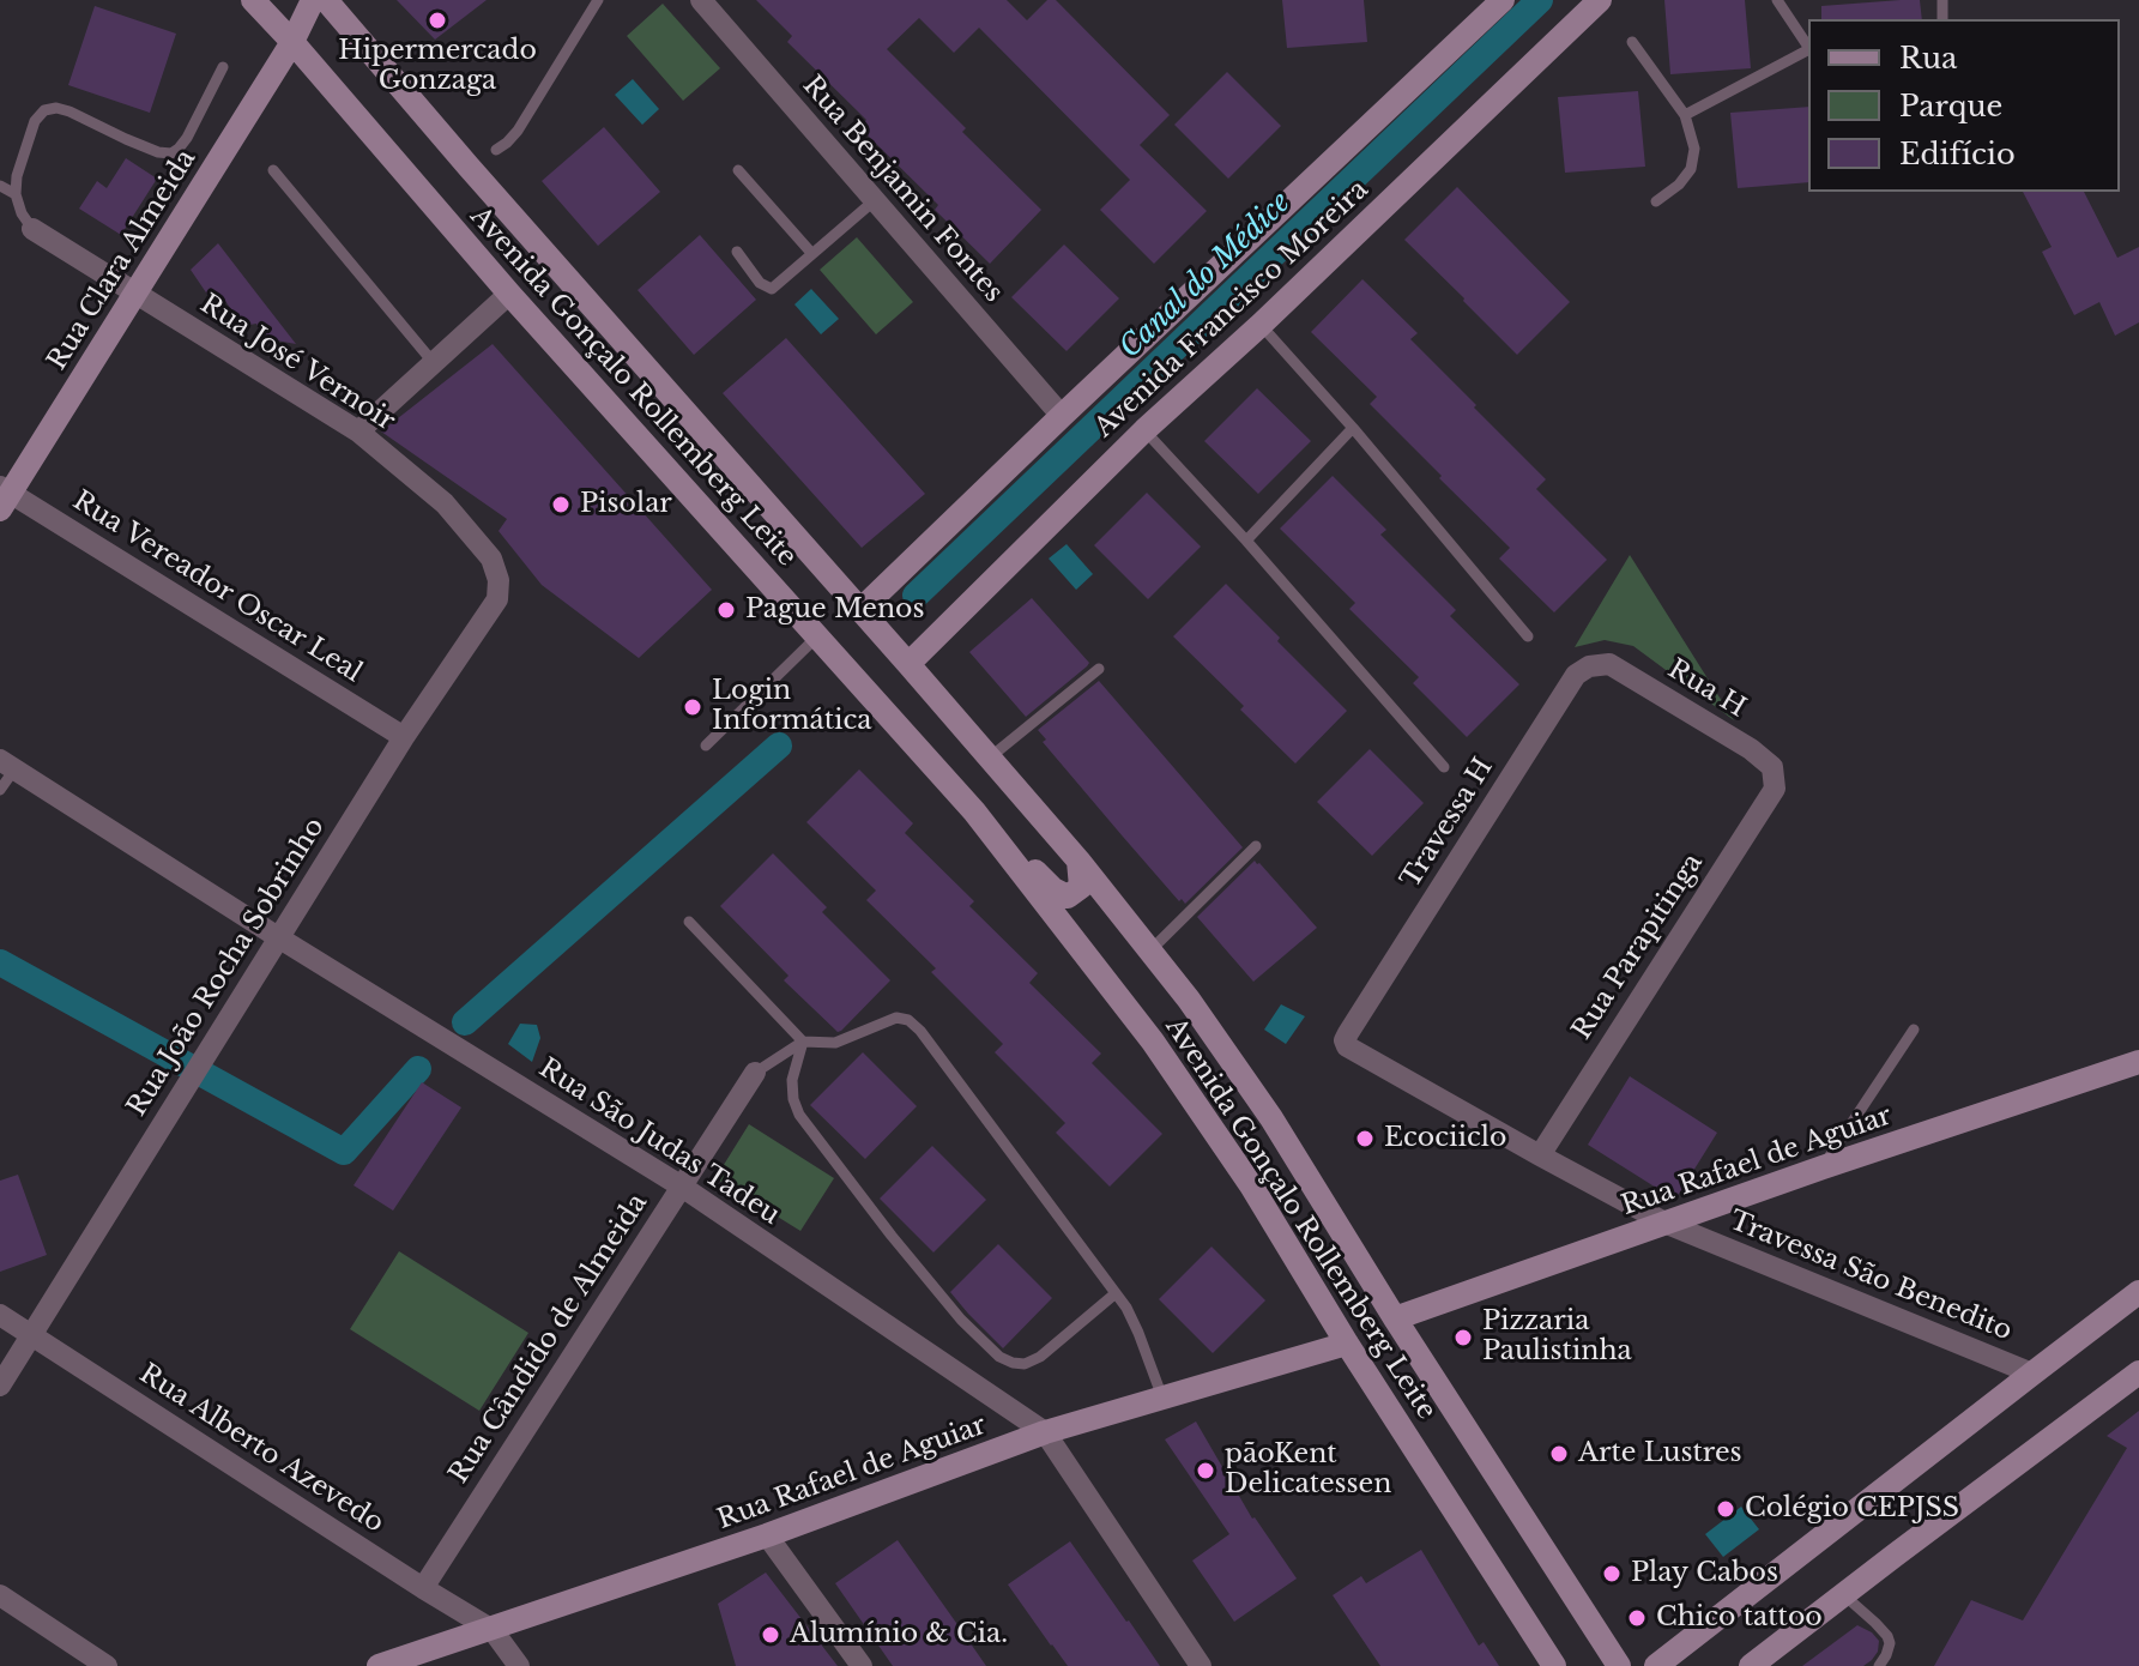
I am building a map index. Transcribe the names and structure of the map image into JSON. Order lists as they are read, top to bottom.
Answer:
{
  "streets": {
    "main road": [
      "Rua Clara Almeida",
      "Avenida Francisco Moreira",
      "Avenida Gonçalo Rollemberg Leite",
      "Rua Rafael de Aguiar"
    ],
    "street": [
      "Rua Benjamin Fontes",
      "Rua José Vernoir",
      "Rua Vereador Oscar Leal",
      "Rua H",
      "Travessa H",
      "Rua Parapitinga",
      "Rua João Rocha Sobrinho",
      "Rua São Judas Tadeu",
      "Travessa São Benedito",
      "Rua Cândido de Almeida",
      "Rua Alberto Azevedo"
    ]
  },
  "crossings": [
    ["Rua Benjamin Fontes", "Avenida Francisco Moreira"],
    ["Rua Clara Almeida", "Rua José Vernoir"],
    ["Rua Clara Almeida", "Avenida Gonçalo Rollemberg Leite"],
    ["Rua Clara Almeida", "Rua Vereador Oscar Leal"],
    ["Avenida Francisco Moreira", "Avenida Gonçalo Rollemberg Leite"],
    ["Rua José Vernoir", "Rua João Rocha Sobrinho"],
    ["Avenida Gonçalo Rollemberg Leite", "Rua Rafael de Aguiar"],
    ["Rua Vereador Oscar Leal", "Rua João Rocha Sobrinho"],
    ["Rua H", "Travessa H"],
    ["Rua H", "Rua Parapitinga"],
    ["Travessa H", "Travessa São Benedito"],
    ["Rua Parapitinga", "Travessa São Benedito"],
    ["Rua João Rocha Sobrinho", "Rua São Judas Tadeu"],
    ["Rua João Rocha Sobrinho", "Rua Alberto Azevedo"],
    ["Rua São Judas Tadeu", "Rua Rafael de Aguiar"],
    ["Rua São Judas Tadeu", "Rua Cândido de Almeida"],
    ["Rua Rafael de Aguiar", "Travessa São Benedito"],
    ["Rua Rafael de Aguiar", "Rua Alberto Azevedo"],
    ["Rua Cândido de Almeida", "Rua Alberto Azevedo"]
  ],
  "water": ["Canal do Médice"],
  "places": [
    "Hipermercado Gonzaga",
    "Pisolar",
    "Pague Menos",
    "Login Informática",
    "Ecociiclo",
    "Pizzaria Paulistinha",
    "Arte Lustres",
    "pãoKent Delicatessen",
    "Colégio CEPJSS",
    "Play Cabos",
    "Chico tattoo",
    "Alumínio & Cia."
  ],
  "legend": ["Rua", "Parque", "Edifício"]
}
